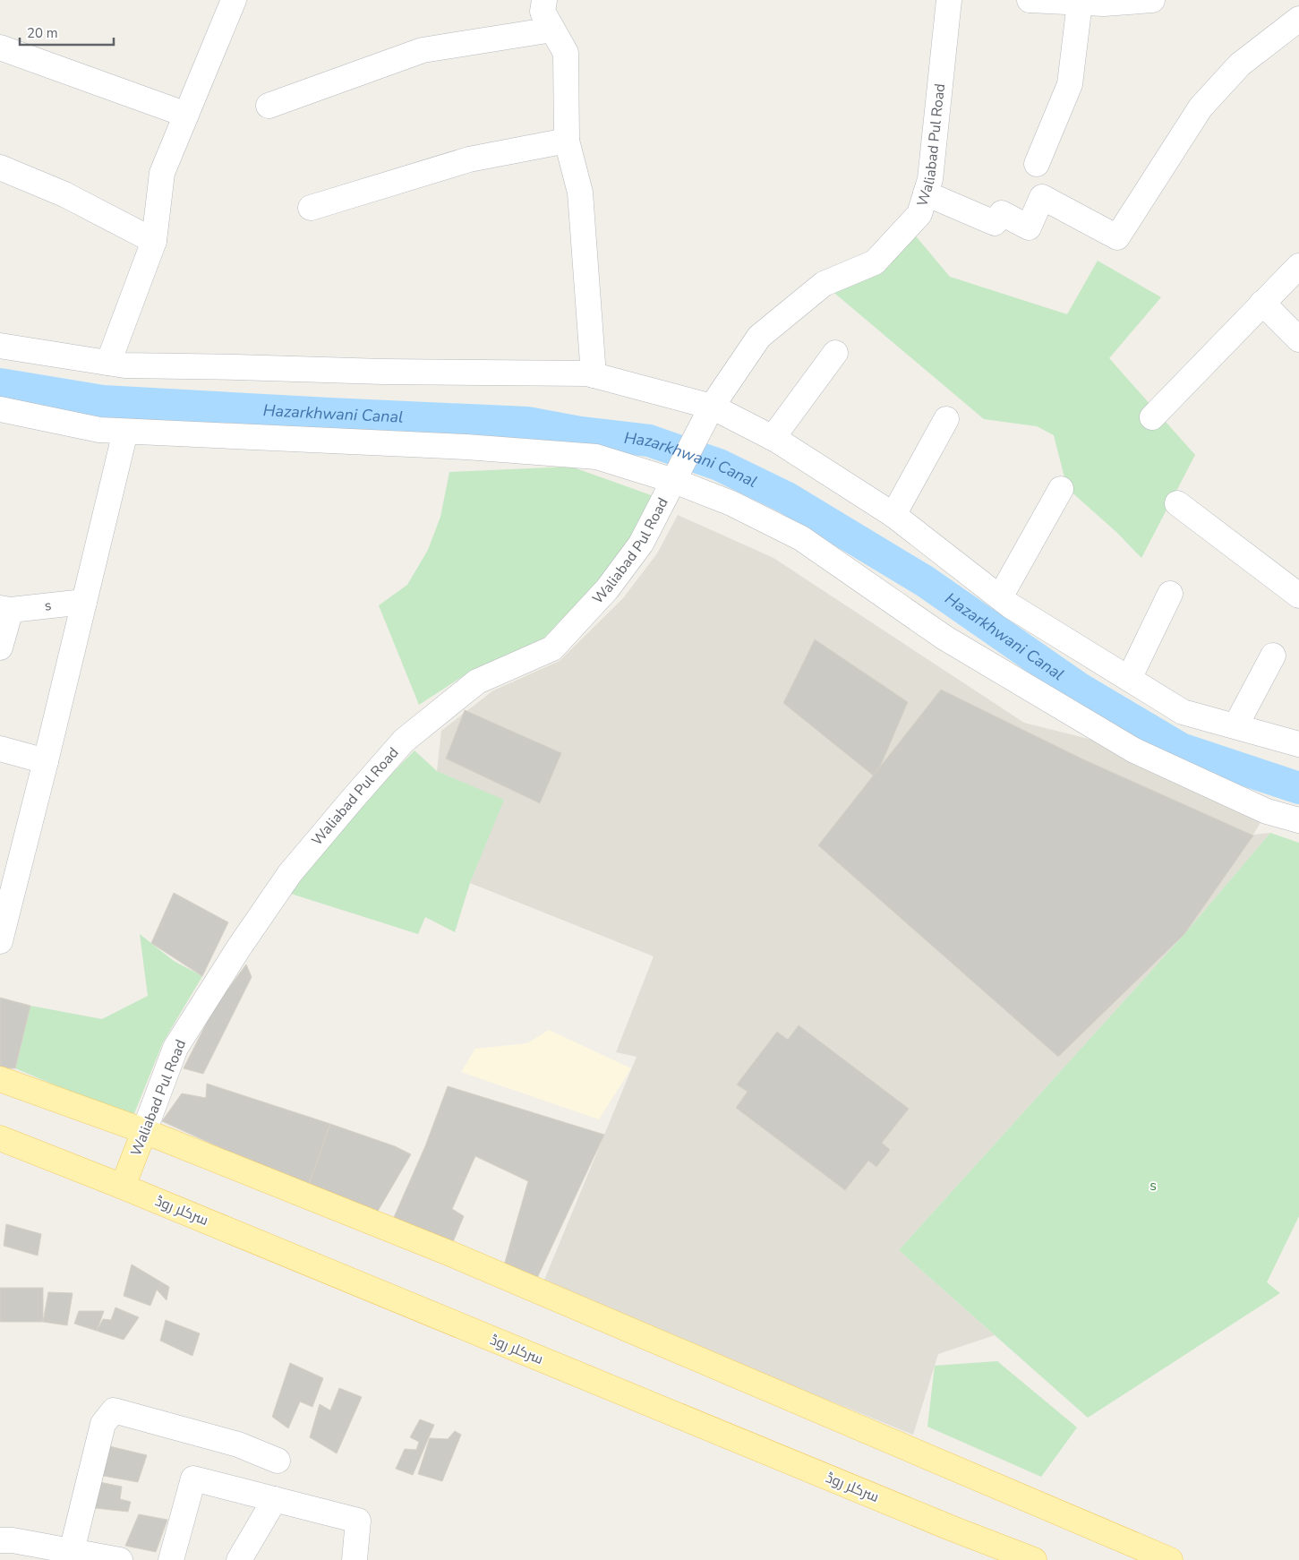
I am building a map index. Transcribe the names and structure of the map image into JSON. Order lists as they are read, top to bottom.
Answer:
{
  "streets": {
    "main road": ["Waliabad Pul Road", "سرکلر روڈ"],
    "street": ["s"]
  },
  "crossings": [
    ["Waliabad Pul Road", "سرکلر روڈ"]
  ],
  "water": ["Hazarkhwani Canal"],
  "parks": ["s"],
  "scale_bar": "20 m"
}
